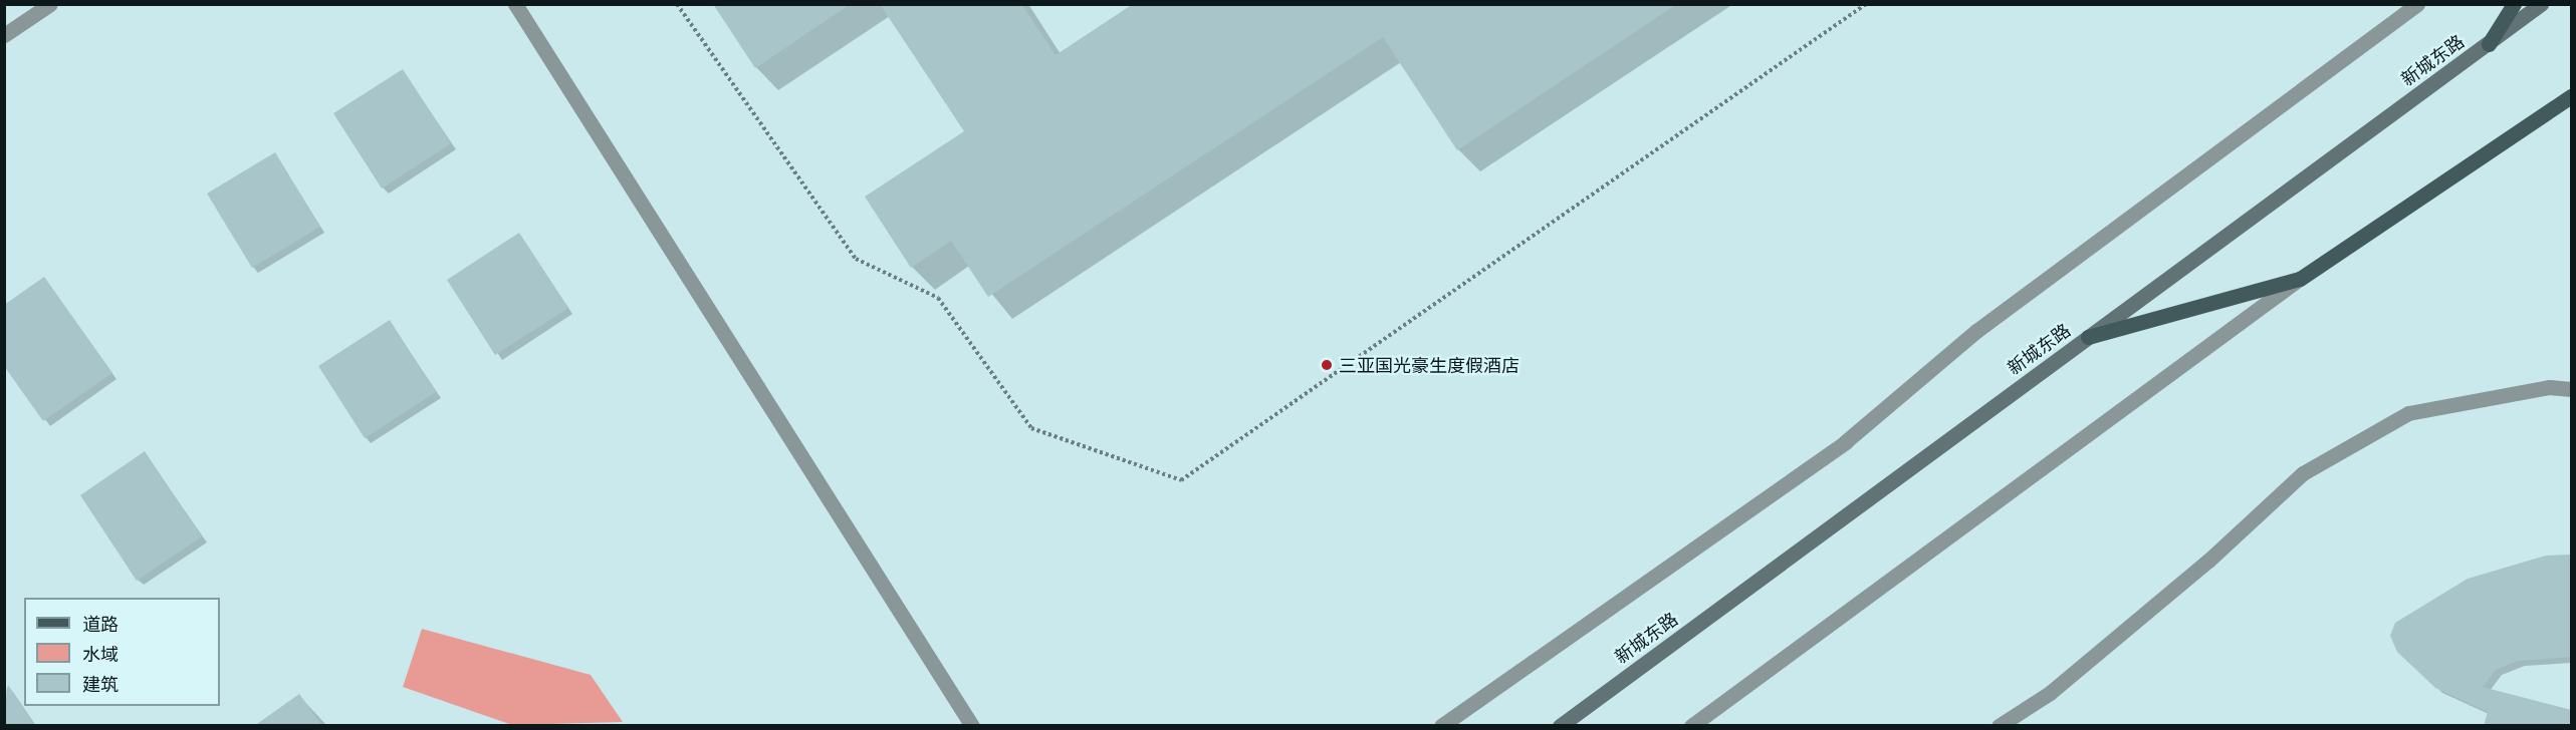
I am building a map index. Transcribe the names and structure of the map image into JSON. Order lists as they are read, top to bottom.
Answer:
{
  "streets": {
    "main road": ["新城东路"]
  },
  "places": ["三亚国光豪生度假酒店"],
  "legend": ["道路", "水域", "建筑"]
}
